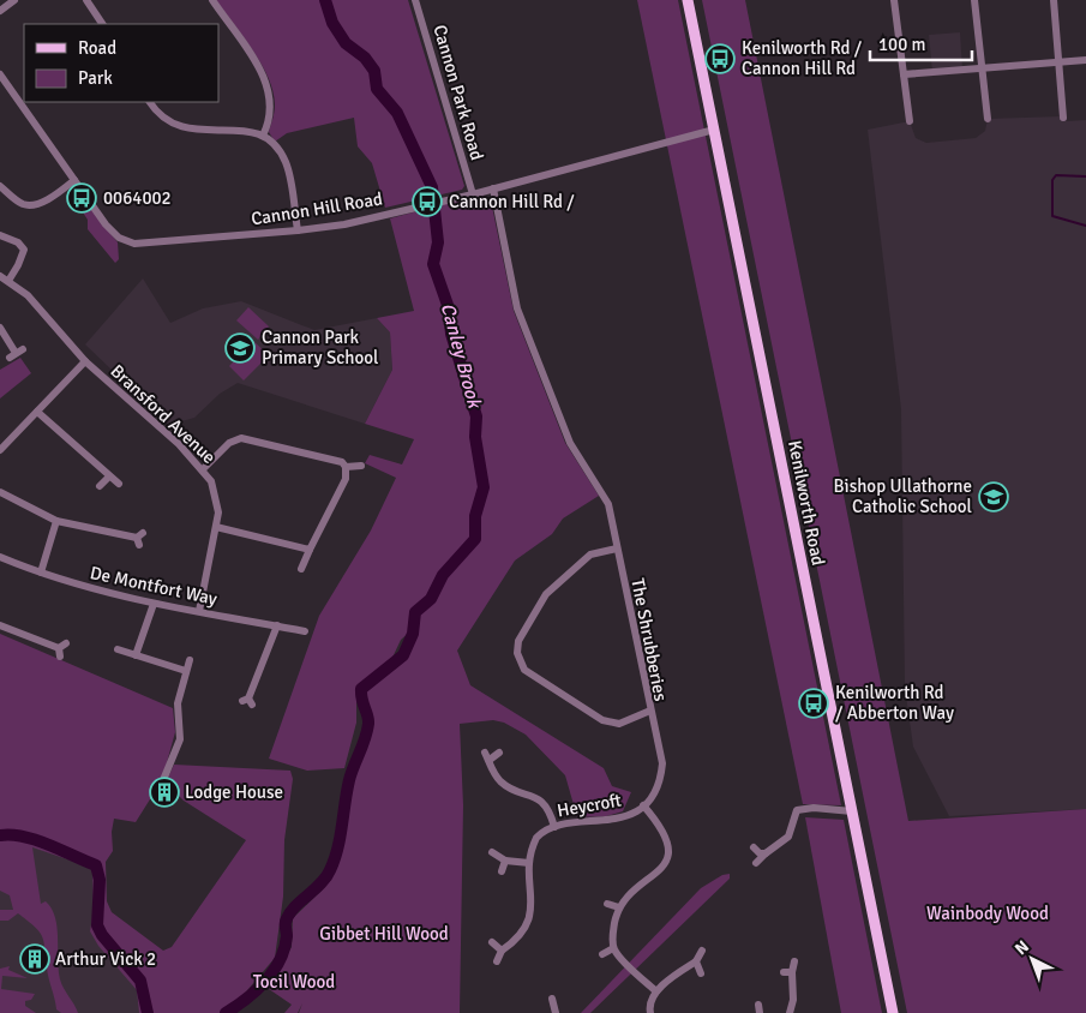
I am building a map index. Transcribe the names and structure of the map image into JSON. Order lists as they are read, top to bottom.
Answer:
{
  "streets": {
    "main road": ["Kenilworth Road"],
    "street": [
      "Cannon Park Road",
      "Cannon Hill Road",
      "Bransford Avenue",
      "De Montfort Way",
      "The Shrubberies",
      "Heycroft"
    ]
  },
  "crossings": [
    ["Cannon Park Road", "Cannon Hill Road"],
    ["Cannon Hill Road", "Kenilworth Road"],
    ["Cannon Hill Road", "The Shrubberies"],
    ["Bransford Avenue", "De Montfort Way"],
    ["The Shrubberies", "Heycroft"]
  ],
  "water": ["Canley Brook"],
  "parks": ["Wainbody Wood", "Gibbet Hill Wood", "Tocil Wood"],
  "places": {
    "bus stop": [
      "Kenilworth Rd / Cannon Hill Rd",
      "0064002",
      "Cannon Hill Rd /",
      "Kenilworth Rd / Abberton Way"
    ],
    "school or university": ["Cannon Park Primary School", "Bishop Ullathorne Catholic School"],
    "building": ["Lodge House", "Arthur Vick 2"]
  },
  "legend": ["Road", "Park"],
  "scale_bar": "100 m",
  "north": "top left"
}
